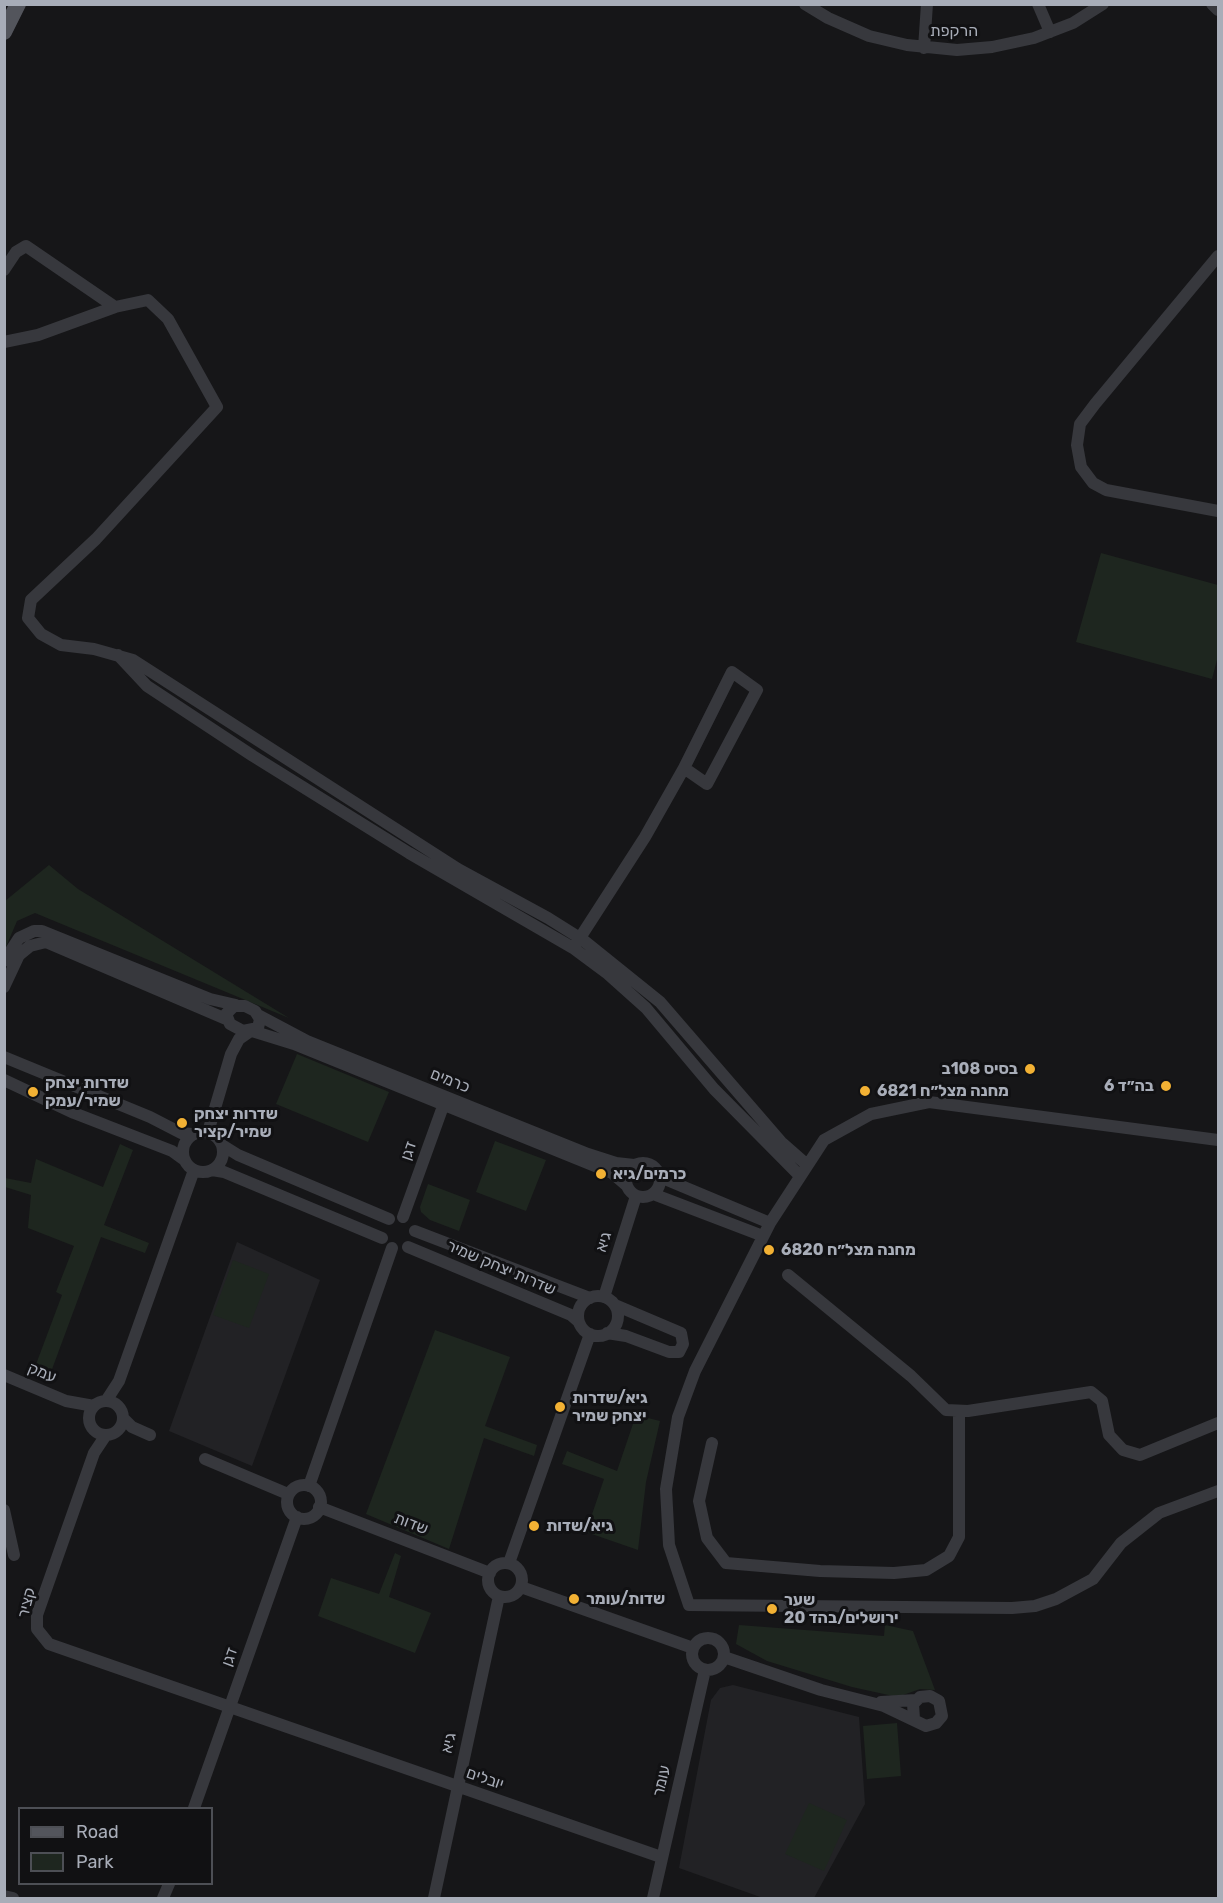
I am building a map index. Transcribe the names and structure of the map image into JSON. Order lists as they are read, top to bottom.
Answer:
{
  "streets": {
    "street": [
      "הרקפת",
      "כרמים",
      "דגן",
      "גיא",
      "שדרות יצחק שמיר",
      "עמק",
      "שדות",
      "קציר",
      "יובלים",
      "עומר"
    ]
  },
  "crossings": [
    ["כרמים", "דגן"],
    ["כרמים", "גיא"],
    ["דגן", "שדרות יצחק שמיר"],
    ["דגן", "שדות"],
    ["דגן", "קציר"],
    ["דגן", "יובלים"],
    ["גיא", "שדרות יצחק שמיר"],
    ["גיא", "שדות"],
    ["גיא", "יובלים"],
    ["קציר", "יובלים"],
    ["יובלים", "עומר"]
  ],
  "places": [
    "בסיס 108ב",
    "בה״ד 6",
    "מחנה מצל״ח 6821",
    "שדרות יצחק שמיר/עמק",
    "שדרות יצחק שמיר/קציר",
    "כרמים/גיא",
    "מחנה מצל״ח 6820",
    "גיא/שדרות יצחק שמיר",
    "גיא/שדות",
    "שדות/עומר",
    "שער ירושלים/בהד 20"
  ],
  "legend": ["Road", "Park"]
}
